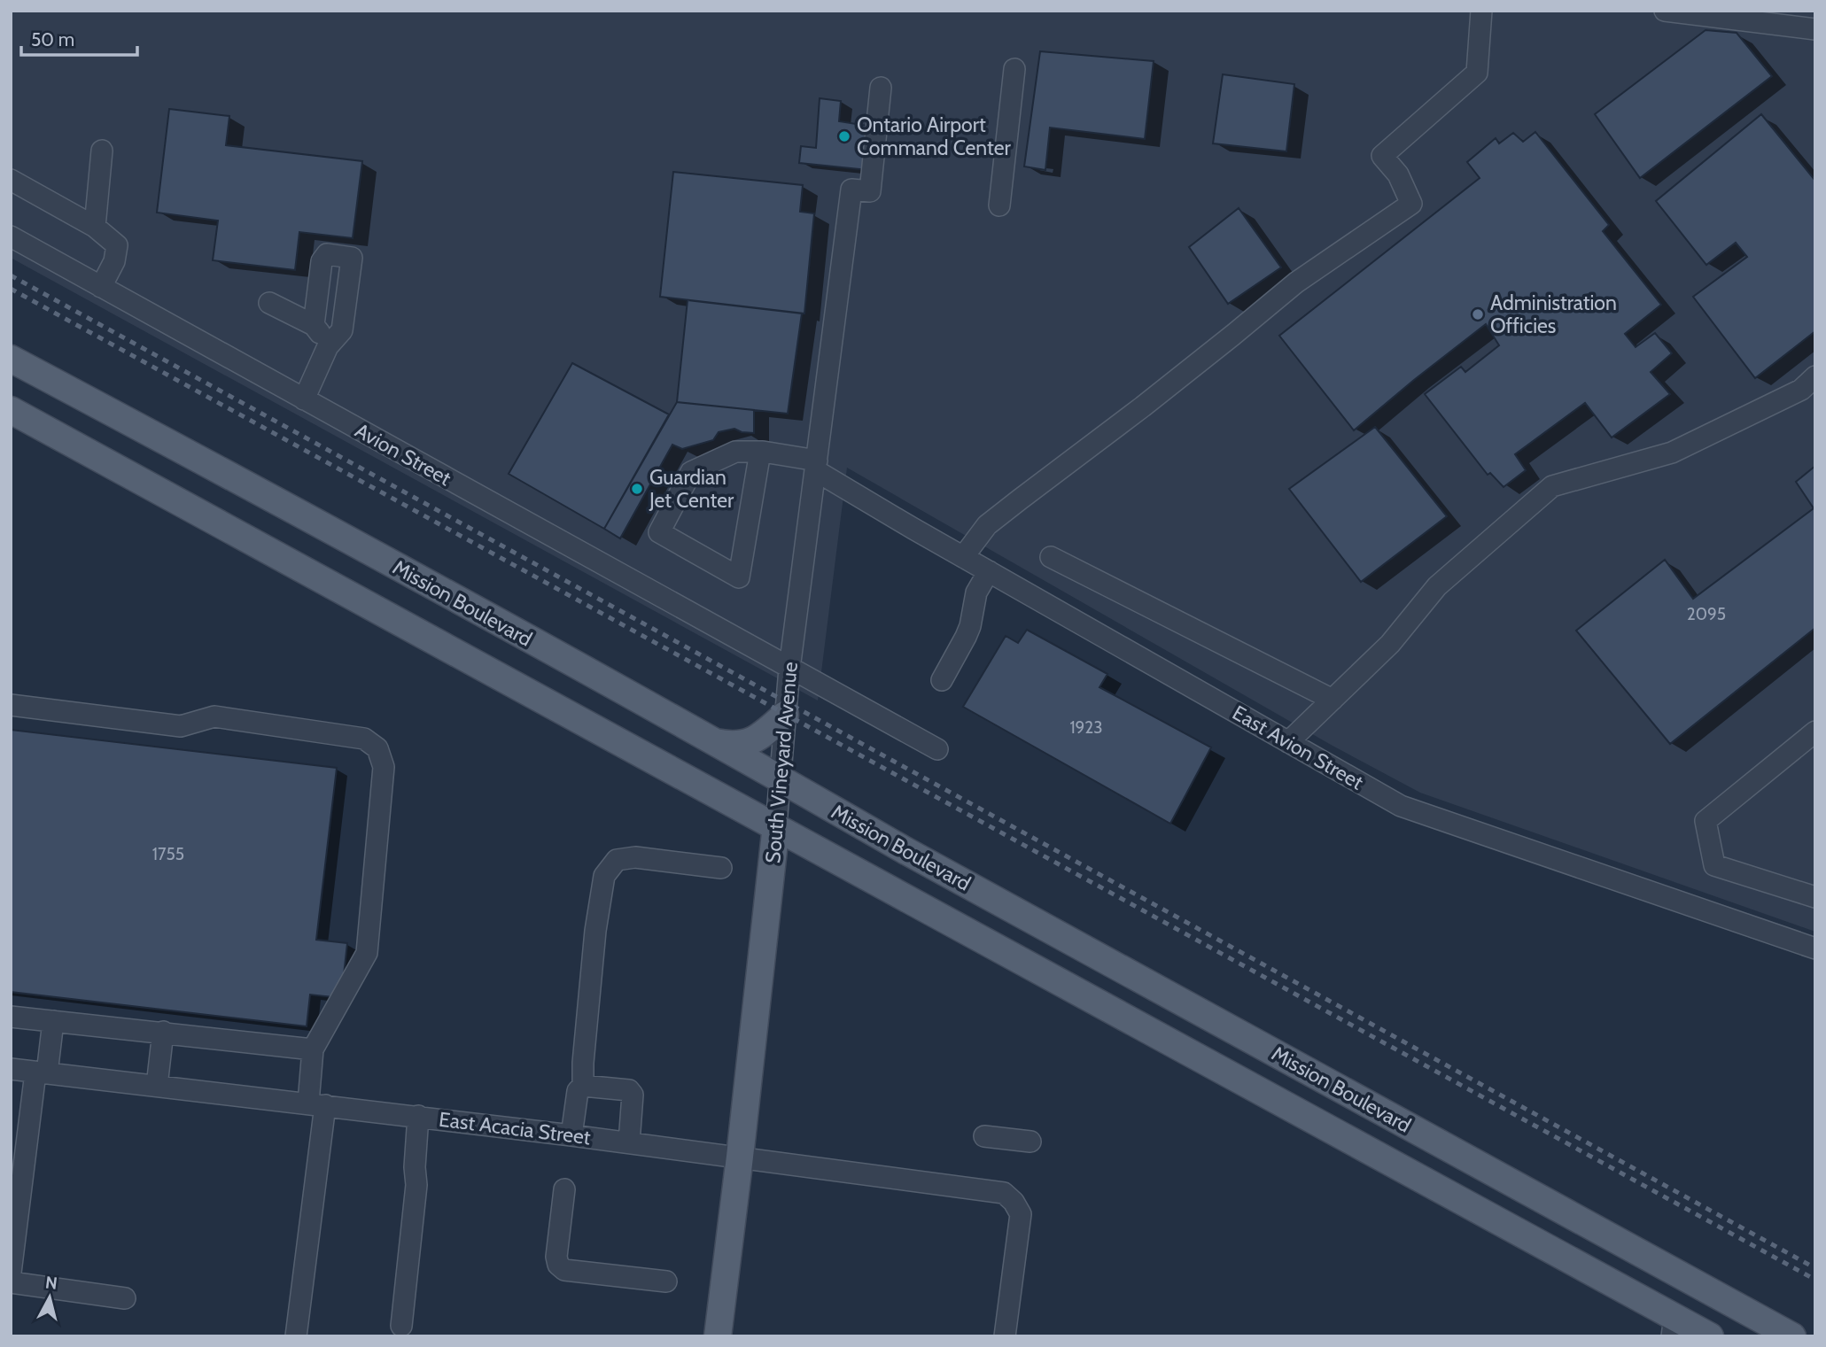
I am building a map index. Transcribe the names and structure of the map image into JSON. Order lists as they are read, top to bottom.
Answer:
{
  "streets": {
    "main road": ["Mission Boulevard", "South Vineyard Avenue"],
    "street": ["Avion Street", "East Avion Street", "East Acacia Street"]
  },
  "crossings": [
    ["Avion Street", "South Vineyard Avenue"],
    ["Mission Boulevard", "South Vineyard Avenue"],
    ["East Avion Street", "South Vineyard Avenue"],
    ["South Vineyard Avenue", "East Acacia Street"]
  ],
  "places": ["Ontario Airport Command Center", "Administration Officies", "Guardian Jet Center"],
  "house_numbers": ["2095", "1923", "1755"],
  "scale_bar": "50 m",
  "north": "top"
}
